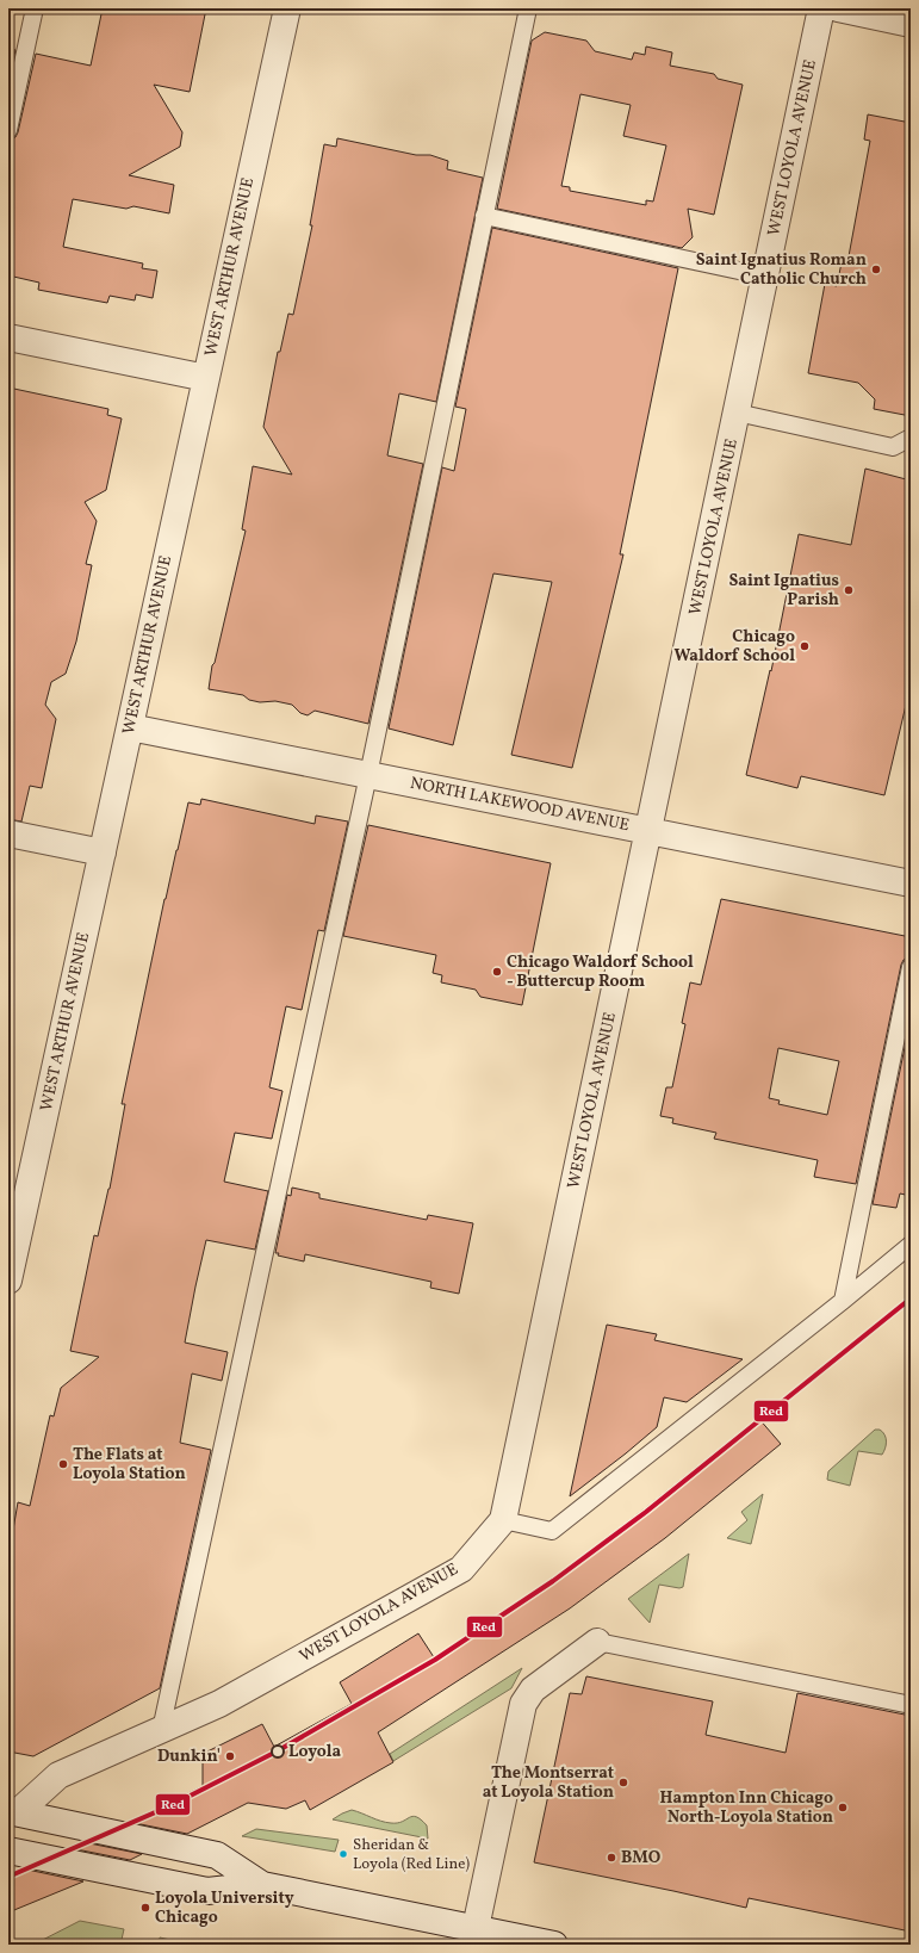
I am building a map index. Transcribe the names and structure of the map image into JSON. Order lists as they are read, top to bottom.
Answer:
{
  "streets": {
    "street": ["WEST LOYOLA AVENUE", "WEST ARTHUR AVENUE", "NORTH LAKEWOOD AVENUE"]
  },
  "crossings": [
    ["WEST LOYOLA AVENUE", "NORTH LAKEWOOD AVENUE"],
    ["WEST ARTHUR AVENUE", "NORTH LAKEWOOD AVENUE"]
  ],
  "places": [
    "Saint Ignatius Roman Catholic Church",
    "Saint Ignatius Parish",
    "Chicago Waldorf School",
    "Chicago Waldorf School - Buttercup Room",
    "The Flats at Loyola Station",
    "Loyola",
    "Dunkin'",
    "The Montserrat at Loyola Station",
    "Hampton Inn Chicago North-Loyola Station",
    "Sheridan & Loyola (Red Line)",
    "BMO",
    "Loyola University Chicago"
  ],
  "lines": ["transit line Red"]
}
